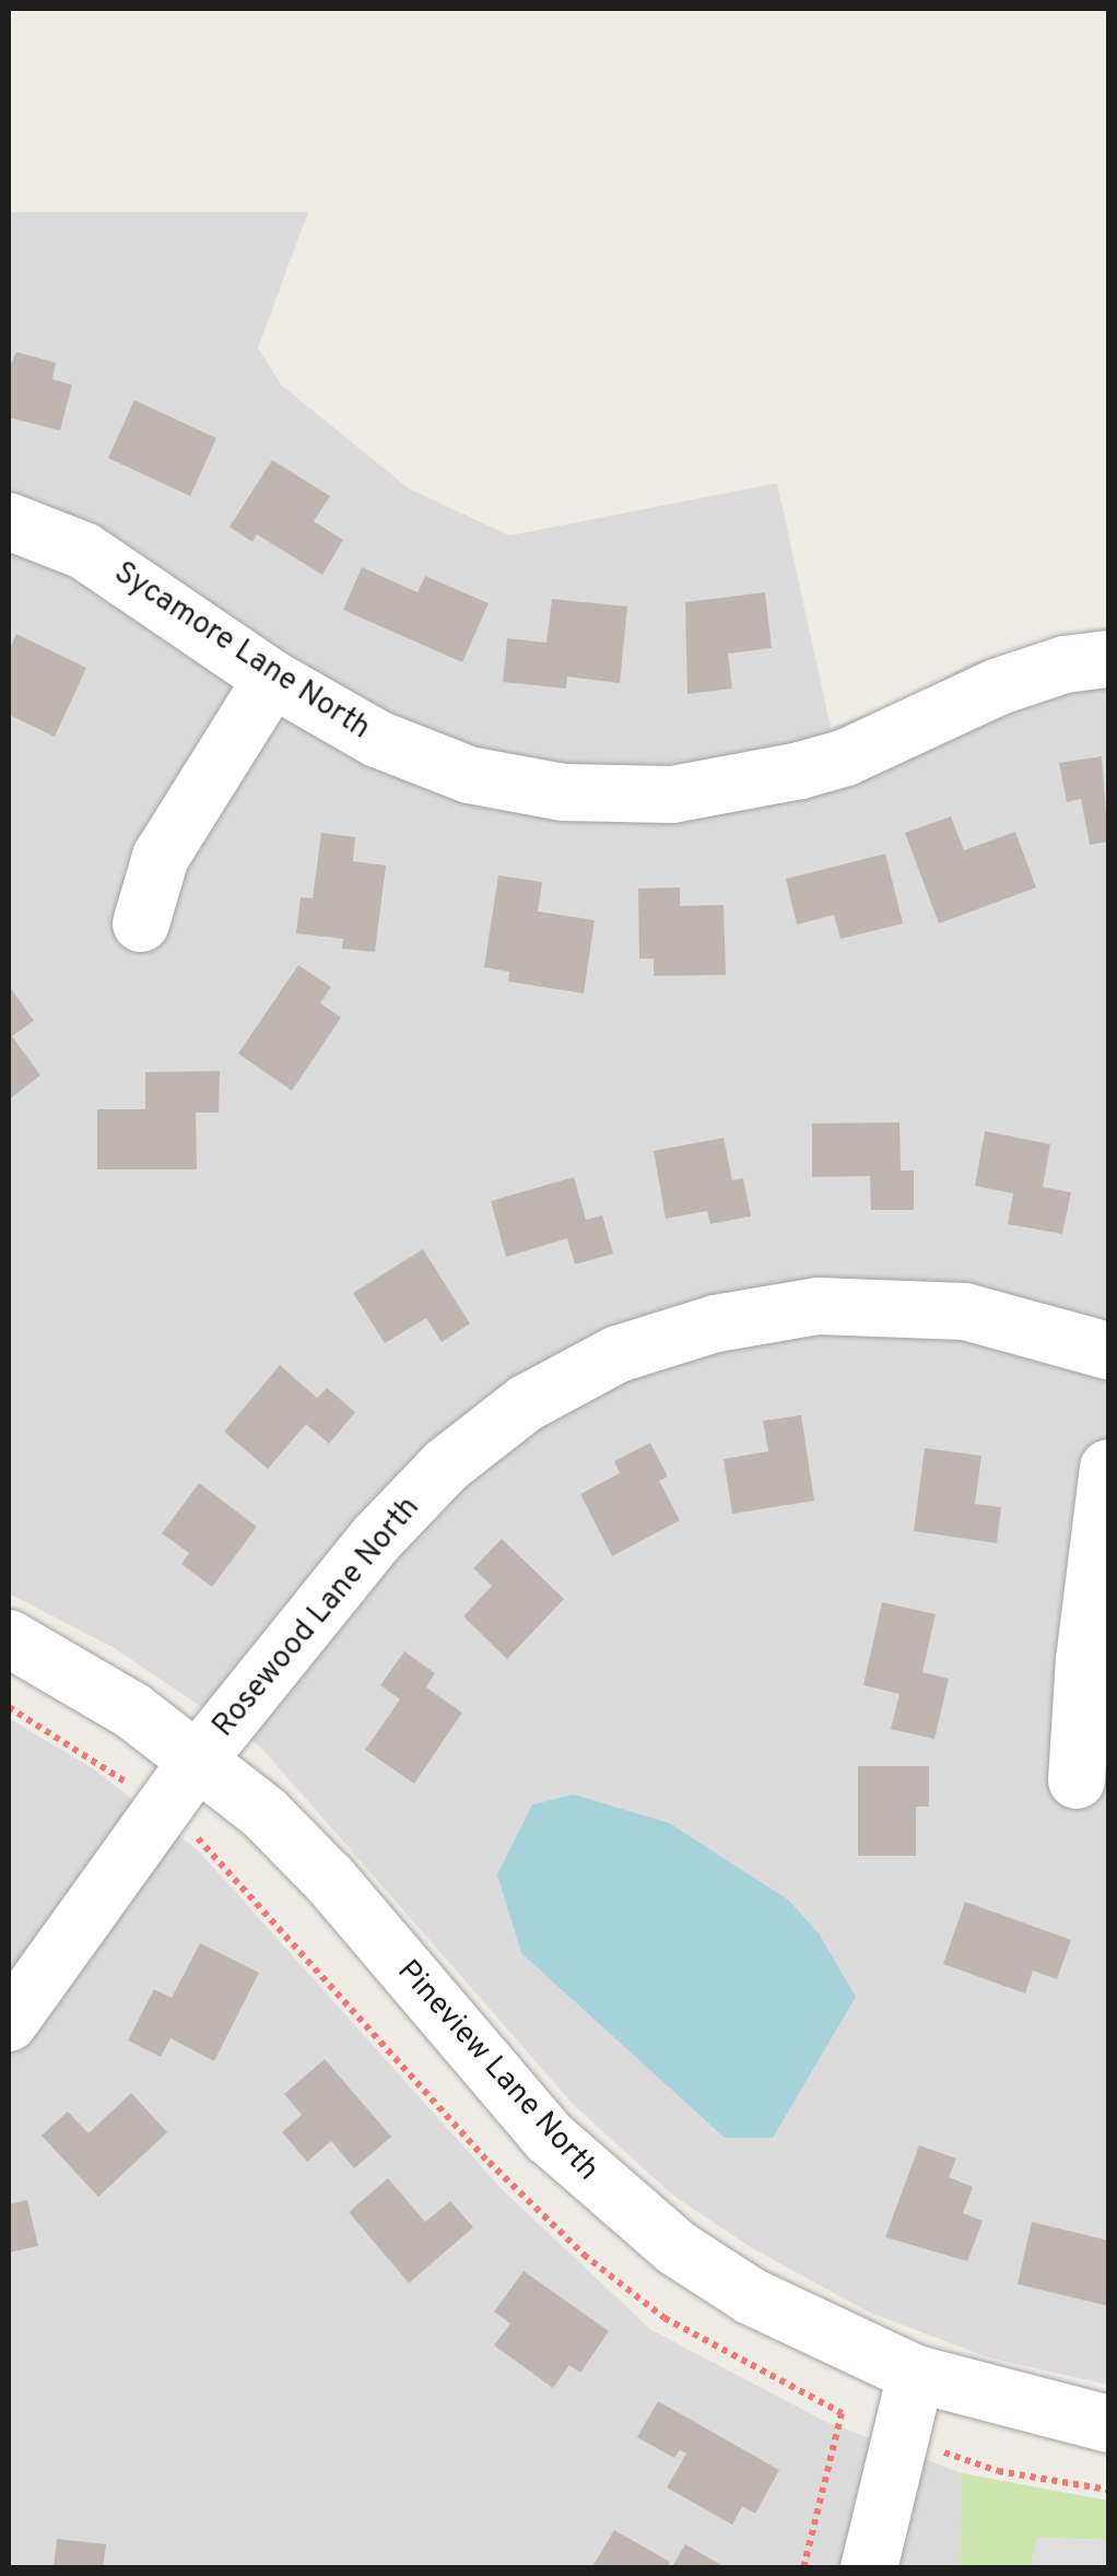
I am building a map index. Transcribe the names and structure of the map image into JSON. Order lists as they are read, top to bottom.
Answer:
{
  "streets": {
    "street": ["Sycamore Lane North", "Rosewood Lane North", "Pineview Lane North"]
  },
  "crossings": [
    ["Rosewood Lane North", "Pineview Lane North"]
  ]
}
